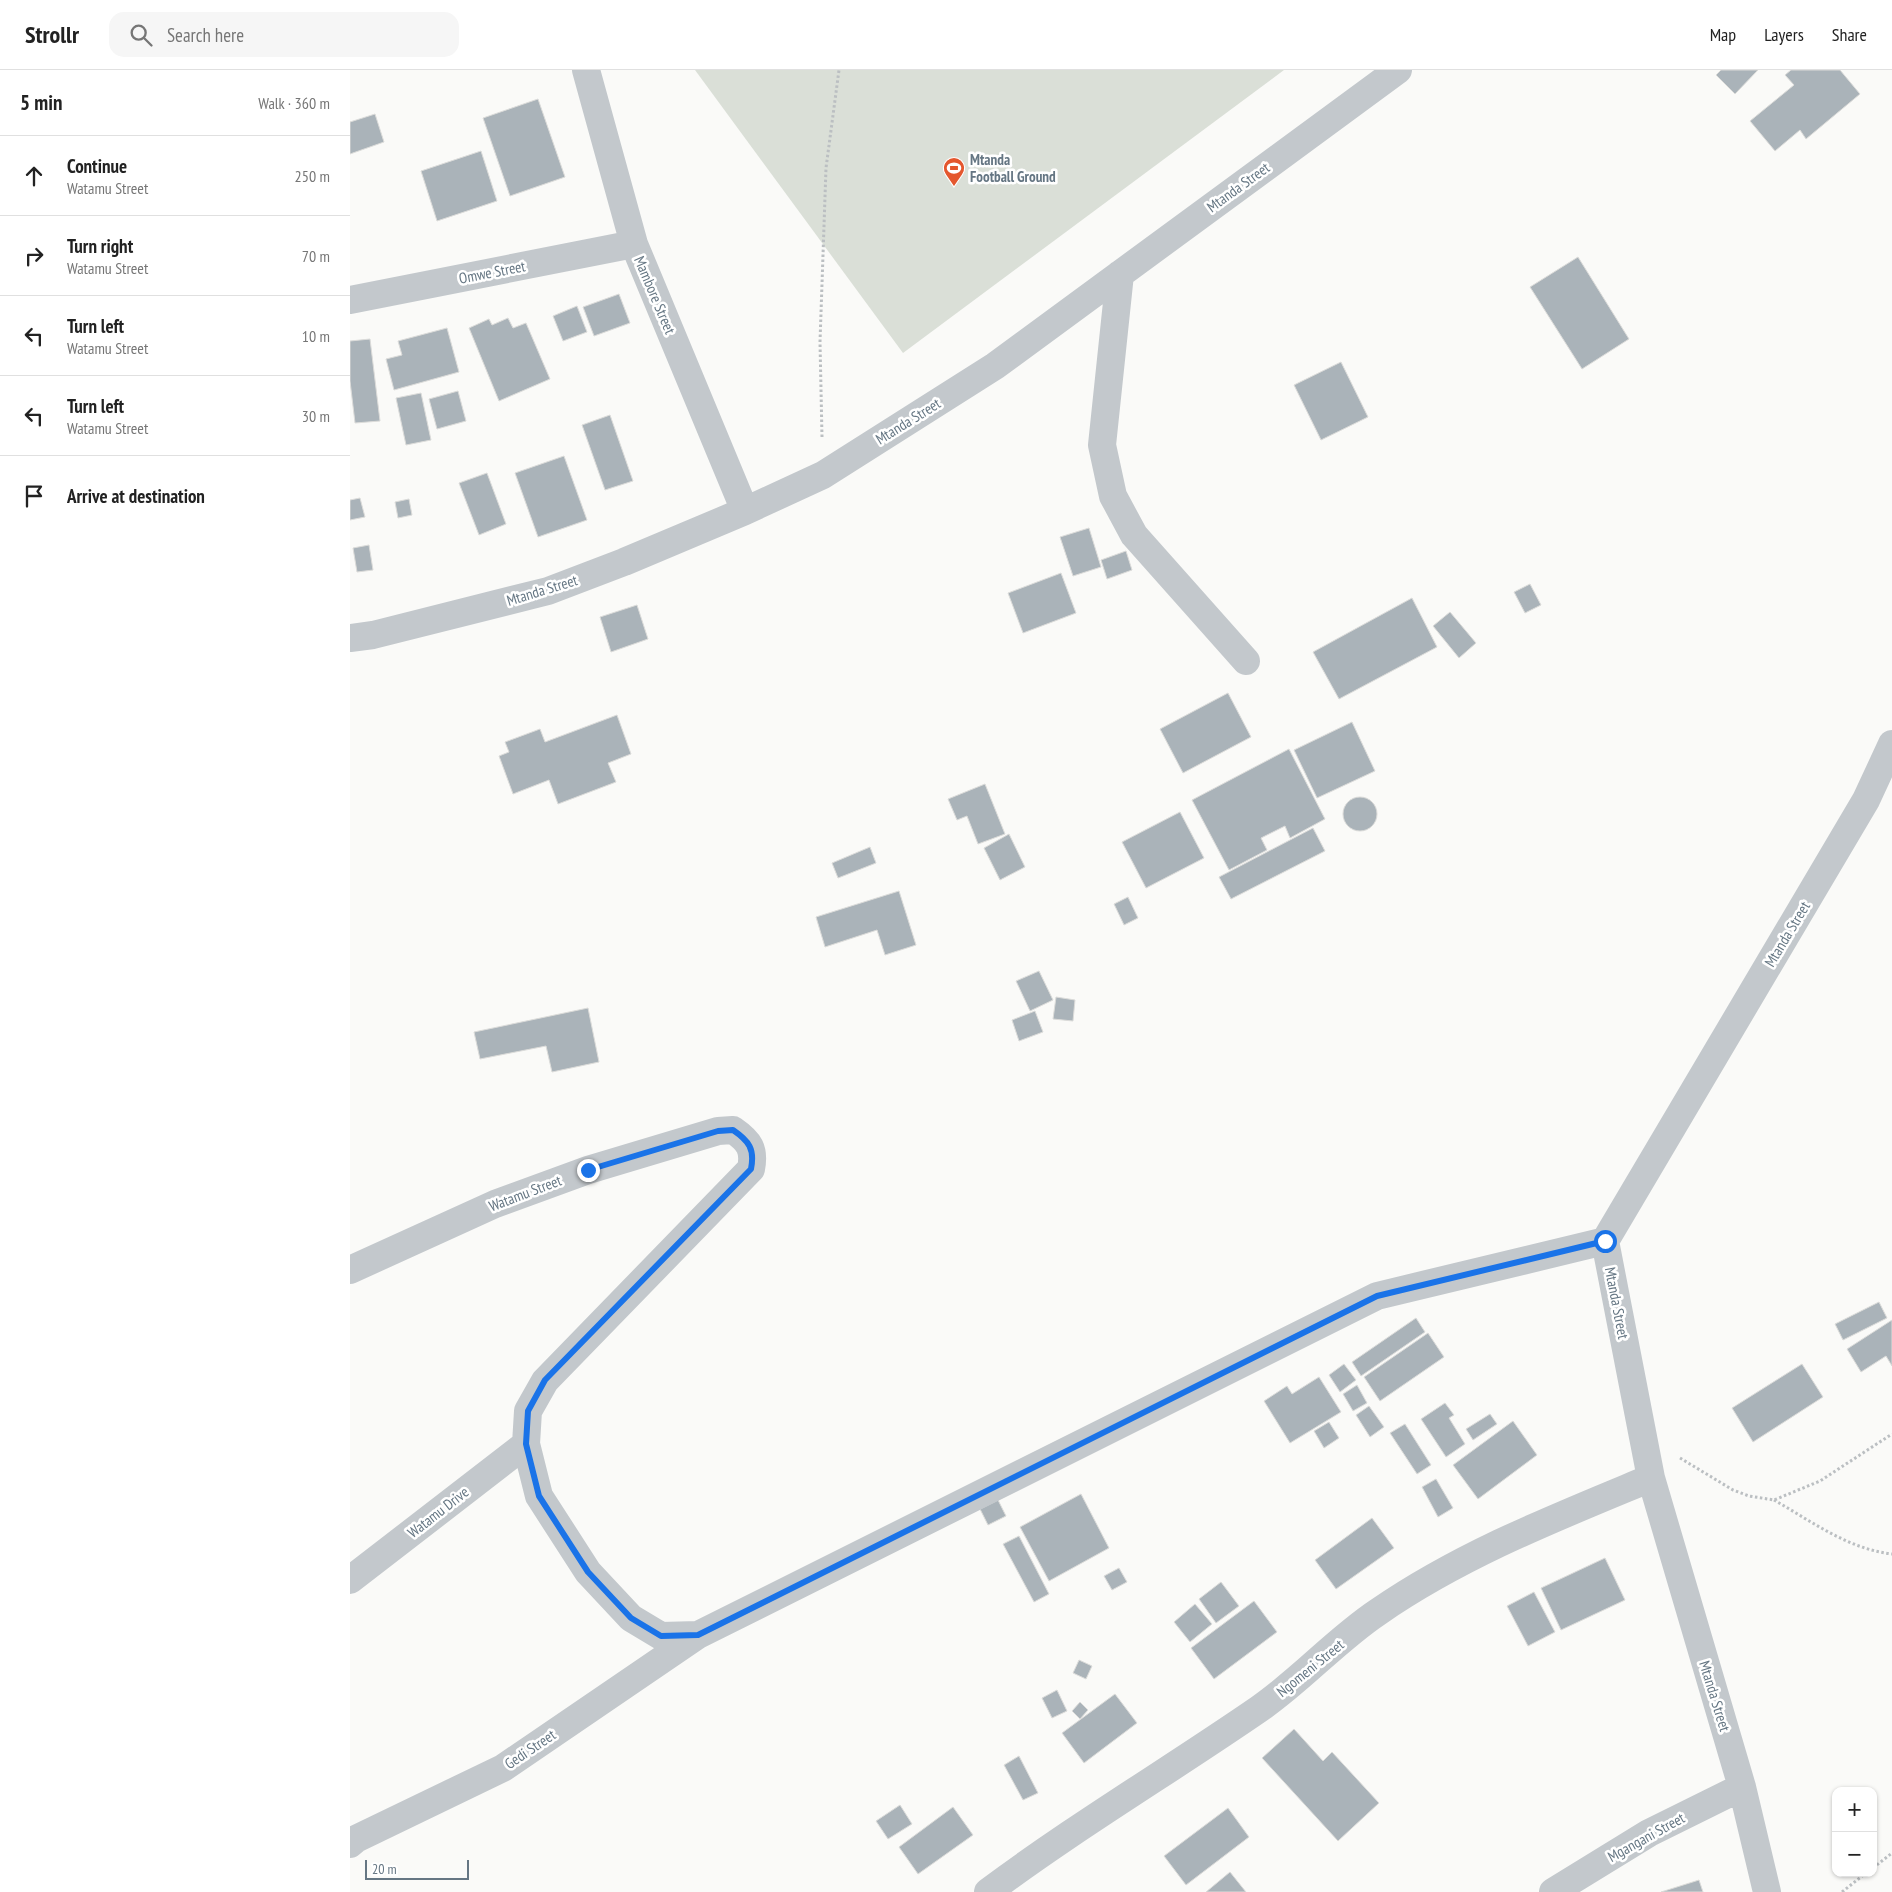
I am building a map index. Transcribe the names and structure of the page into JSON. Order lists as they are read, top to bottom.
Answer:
{
  "streets": {
    "street": [
      "Mtanda Street",
      "Omwe Street",
      "Mambore Street",
      "Watamu Street",
      "Watamu Drive",
      "Ngomeni Street",
      "Gedi Street",
      "Mgangani Street"
    ]
  },
  "crossings": [
    ["Mtanda Street", "Mambore Street"],
    ["Mtanda Street", "Watamu Street"],
    ["Mtanda Street", "Ngomeni Street"],
    ["Mtanda Street", "Mgangani Street"],
    ["Omwe Street", "Mambore Street"],
    ["Watamu Street", "Watamu Drive"],
    ["Watamu Street", "Gedi Street"]
  ],
  "places": {
    "sports": ["Mtanda Football Ground"]
  },
  "scale_bar": "20 m",
  "page": {
    "header": "Strollr",
    "search": "Search here",
    "nav": ["Map", "Layers", "Share"],
    "heading": ["5 min", "Walk · 360 m"],
    "list": [
      ["Continue", "Watamu Street", "250 m"],
      ["Turn right", "Watamu Street", "70 m"],
      ["Turn left", "Watamu Street", "10 m"],
      ["Turn left", "Watamu Street", "30 m"],
      "Arrive at destination"
    ],
    "map_buttons": ["+", "−"],
    "scale": "20 m"
  }
}
